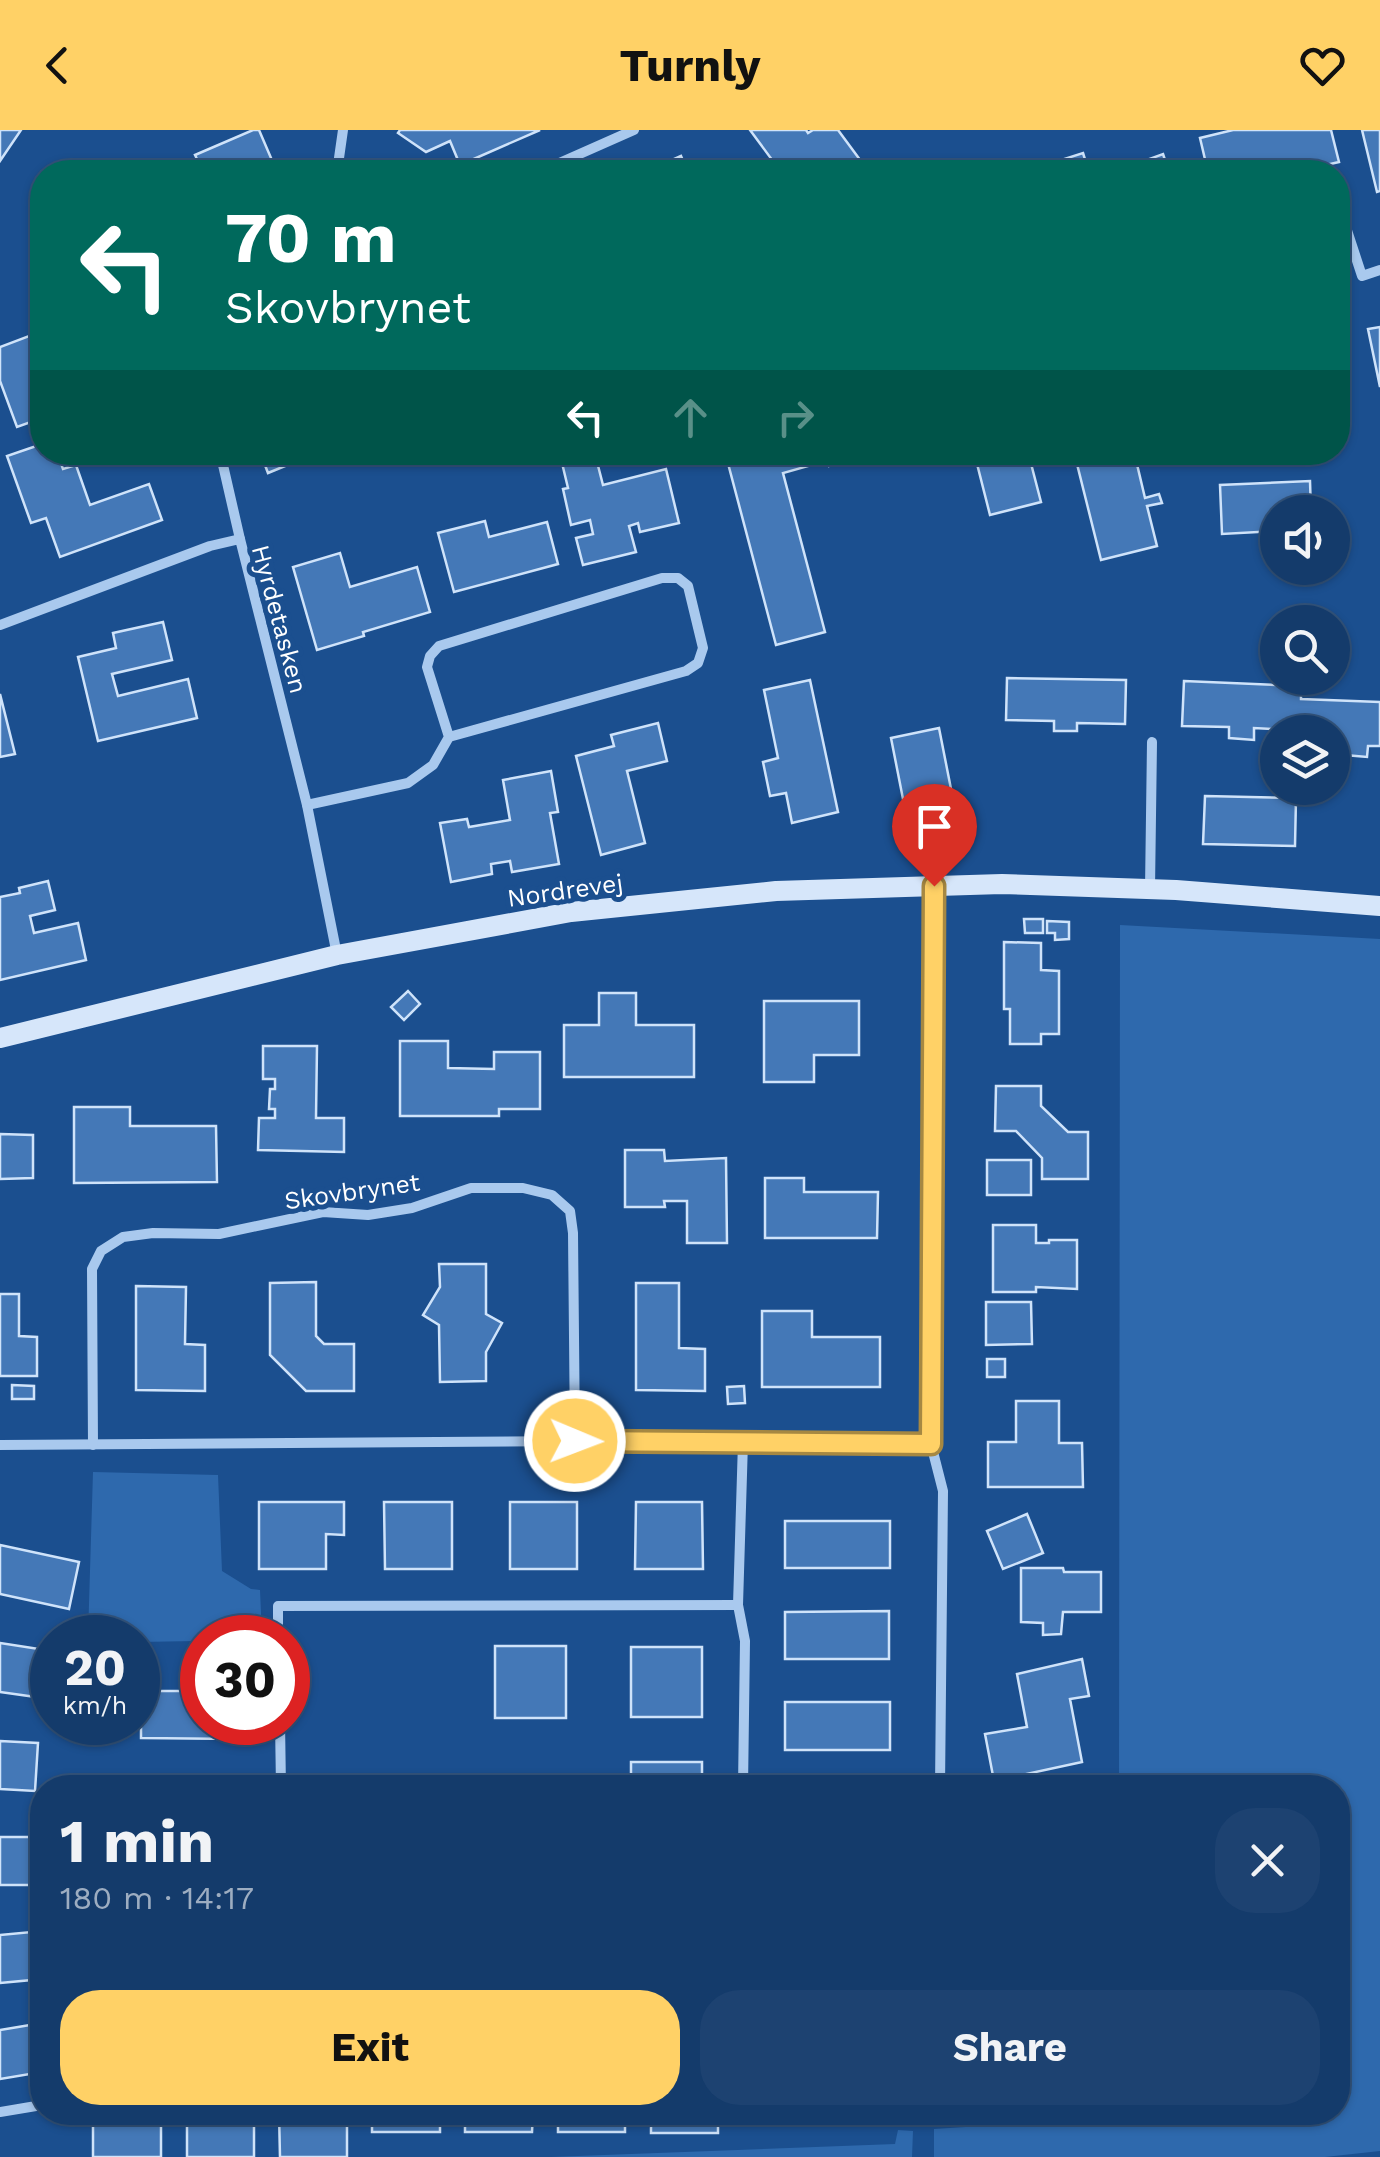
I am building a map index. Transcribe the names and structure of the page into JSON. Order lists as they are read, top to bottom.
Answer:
{
  "streets": {
    "street": ["Hyrdetasken", "Nordrevej", "Skovbrynet"]
  },
  "crossings": [
    ["Hyrdetasken", "Nordrevej"]
  ],
  "page": {
    "header": "Turnly",
    "turn": ["70 m", "Skovbrynet"],
    "speed": "20 km/h",
    "limit": "30",
    "heading": ["1 min", "180 m · 14:17"],
    "buttons": ["Exit", "Share"]
  }
}
